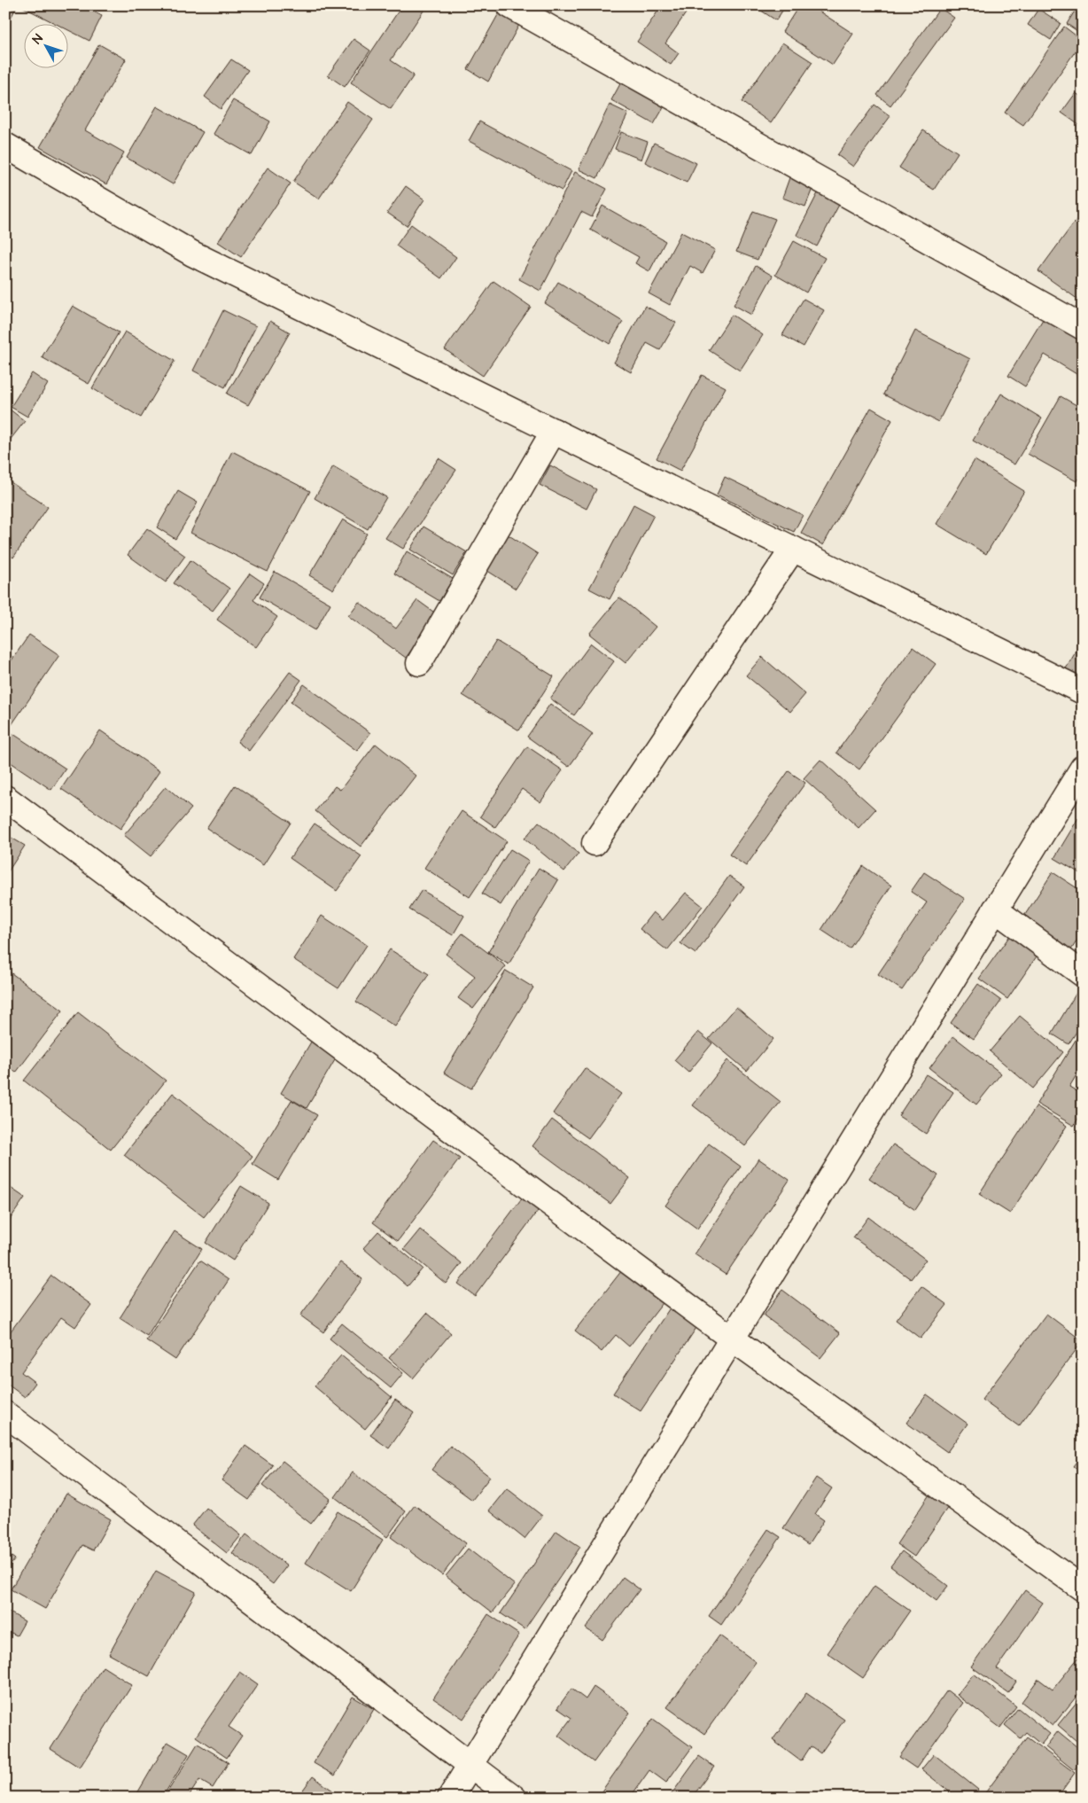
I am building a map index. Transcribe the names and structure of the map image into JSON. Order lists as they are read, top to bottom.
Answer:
{
  "north": "top left"
}
